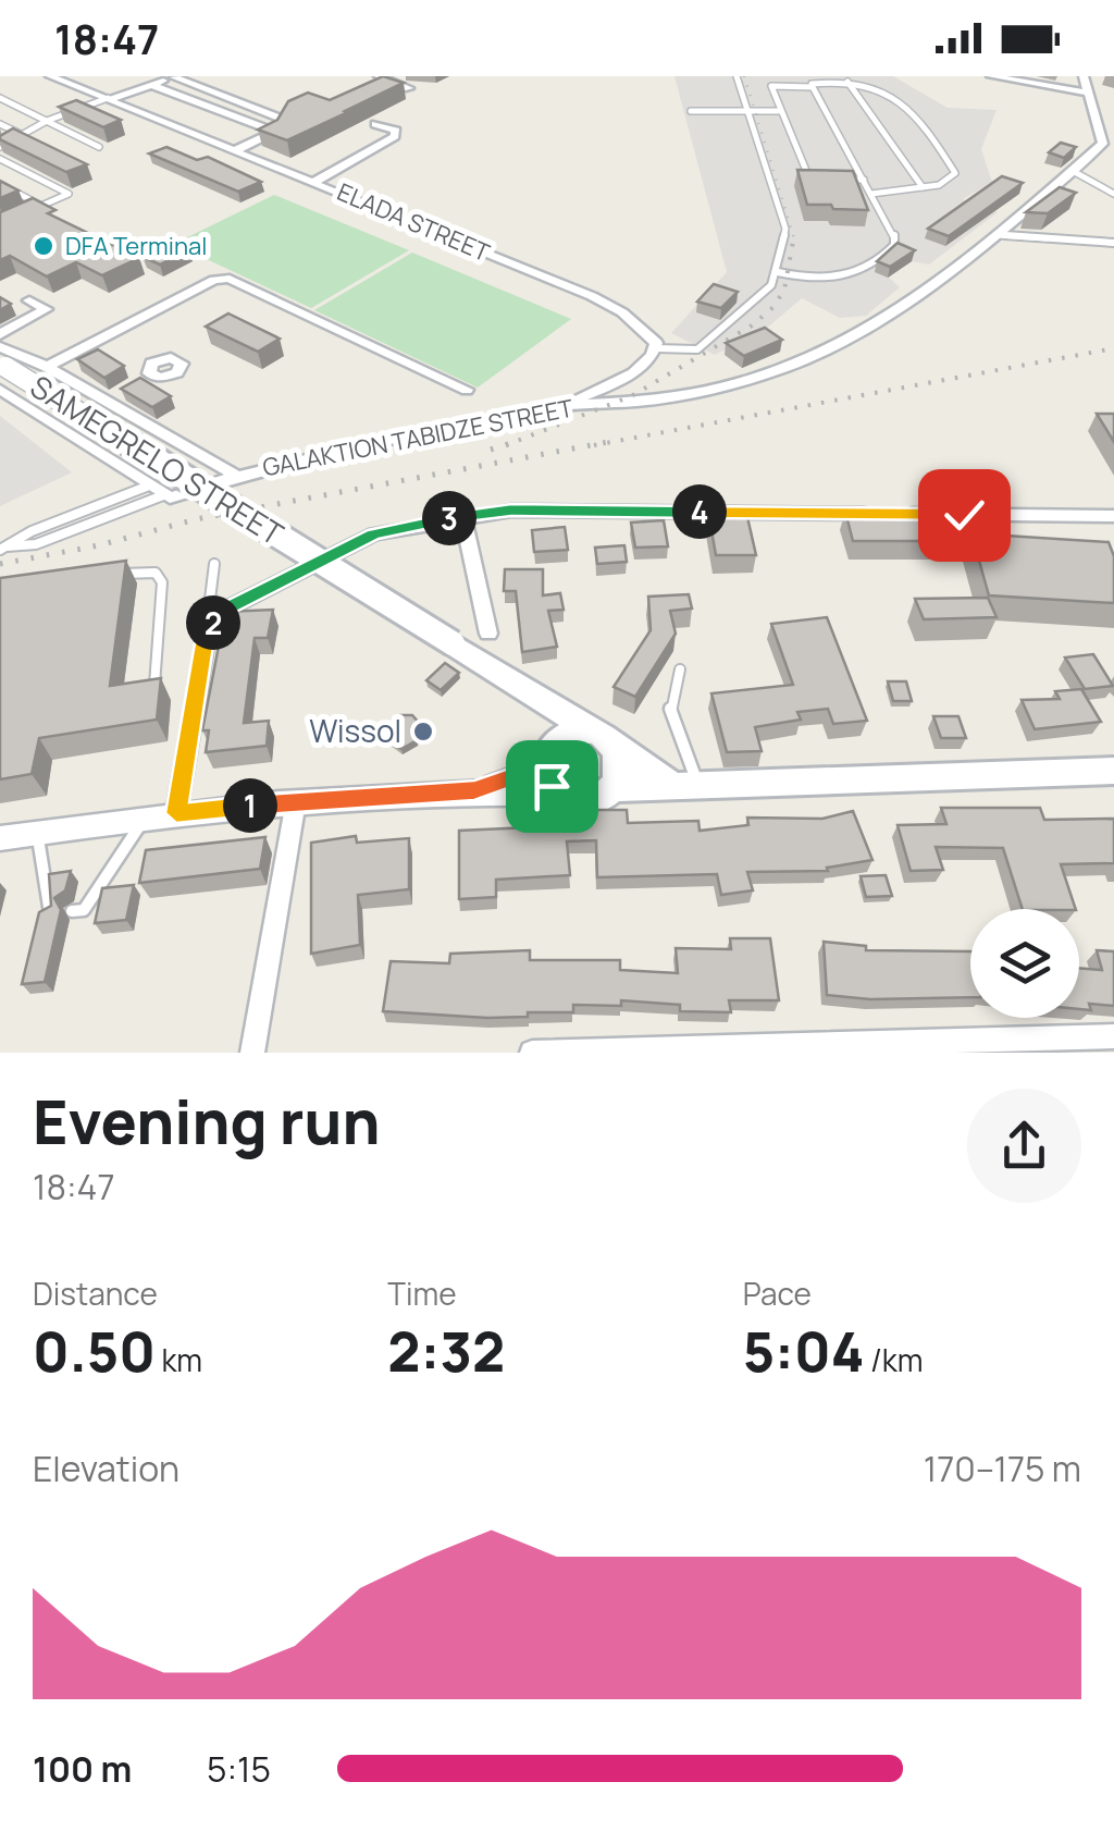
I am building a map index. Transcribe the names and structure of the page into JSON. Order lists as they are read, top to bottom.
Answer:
{
  "streets": {
    "main road": ["SAMEGRELO STREET"],
    "street": ["ELADA STREET", "GALAKTION TABIDZE STREET"]
  },
  "crossings": [
    ["GALAKTION TABIDZE STREET", "SAMEGRELO STREET"]
  ],
  "places": ["DFA Terminal", "Wissol"],
  "page": {
    "status": "18:47",
    "pins": [
      "4",
      "3",
      "2",
      "1"
    ],
    "heading": ["Evening run", "18:47"],
    "stats": [
      ["Distance", "0.50 km"],
      ["Time", "2:32"],
      ["Pace", "5:04 /km"]
    ],
    "chart": ["Elevation", "170–175 m"],
    "list": [
      {
        "name": "100 m",
        "note": "5:15"
      }
    ]
  }
}
